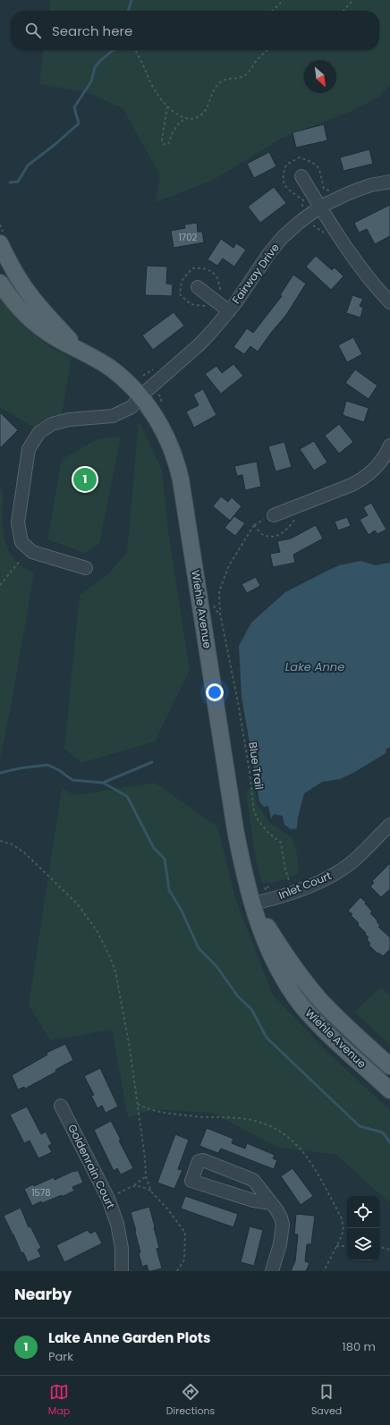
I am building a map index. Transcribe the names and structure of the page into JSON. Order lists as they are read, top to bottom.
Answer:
{
  "streets": {
    "main road": ["Wiehle Avenue"],
    "street": ["Fairway Drive", "Inlet Court", "Goldenrain Court"],
    "path": ["Blue Trail"]
  },
  "crossings": [
    ["Fairway Drive", "Wiehle Avenue"],
    ["Wiehle Avenue", "Inlet Court"]
  ],
  "water": ["Lake Anne"],
  "house_numbers": ["1702", "1578"],
  "north": "bottom right",
  "page": {
    "search": "Search here",
    "pins": "1",
    "heading": "Nearby",
    "list": [
      {
        "mark": "1",
        "name": "Lake Anne Garden Plots",
        "note": "Park",
        "value": "180 m"
      }
    ],
    "nav": ["Map", "Directions", "Saved"]
  }
}
